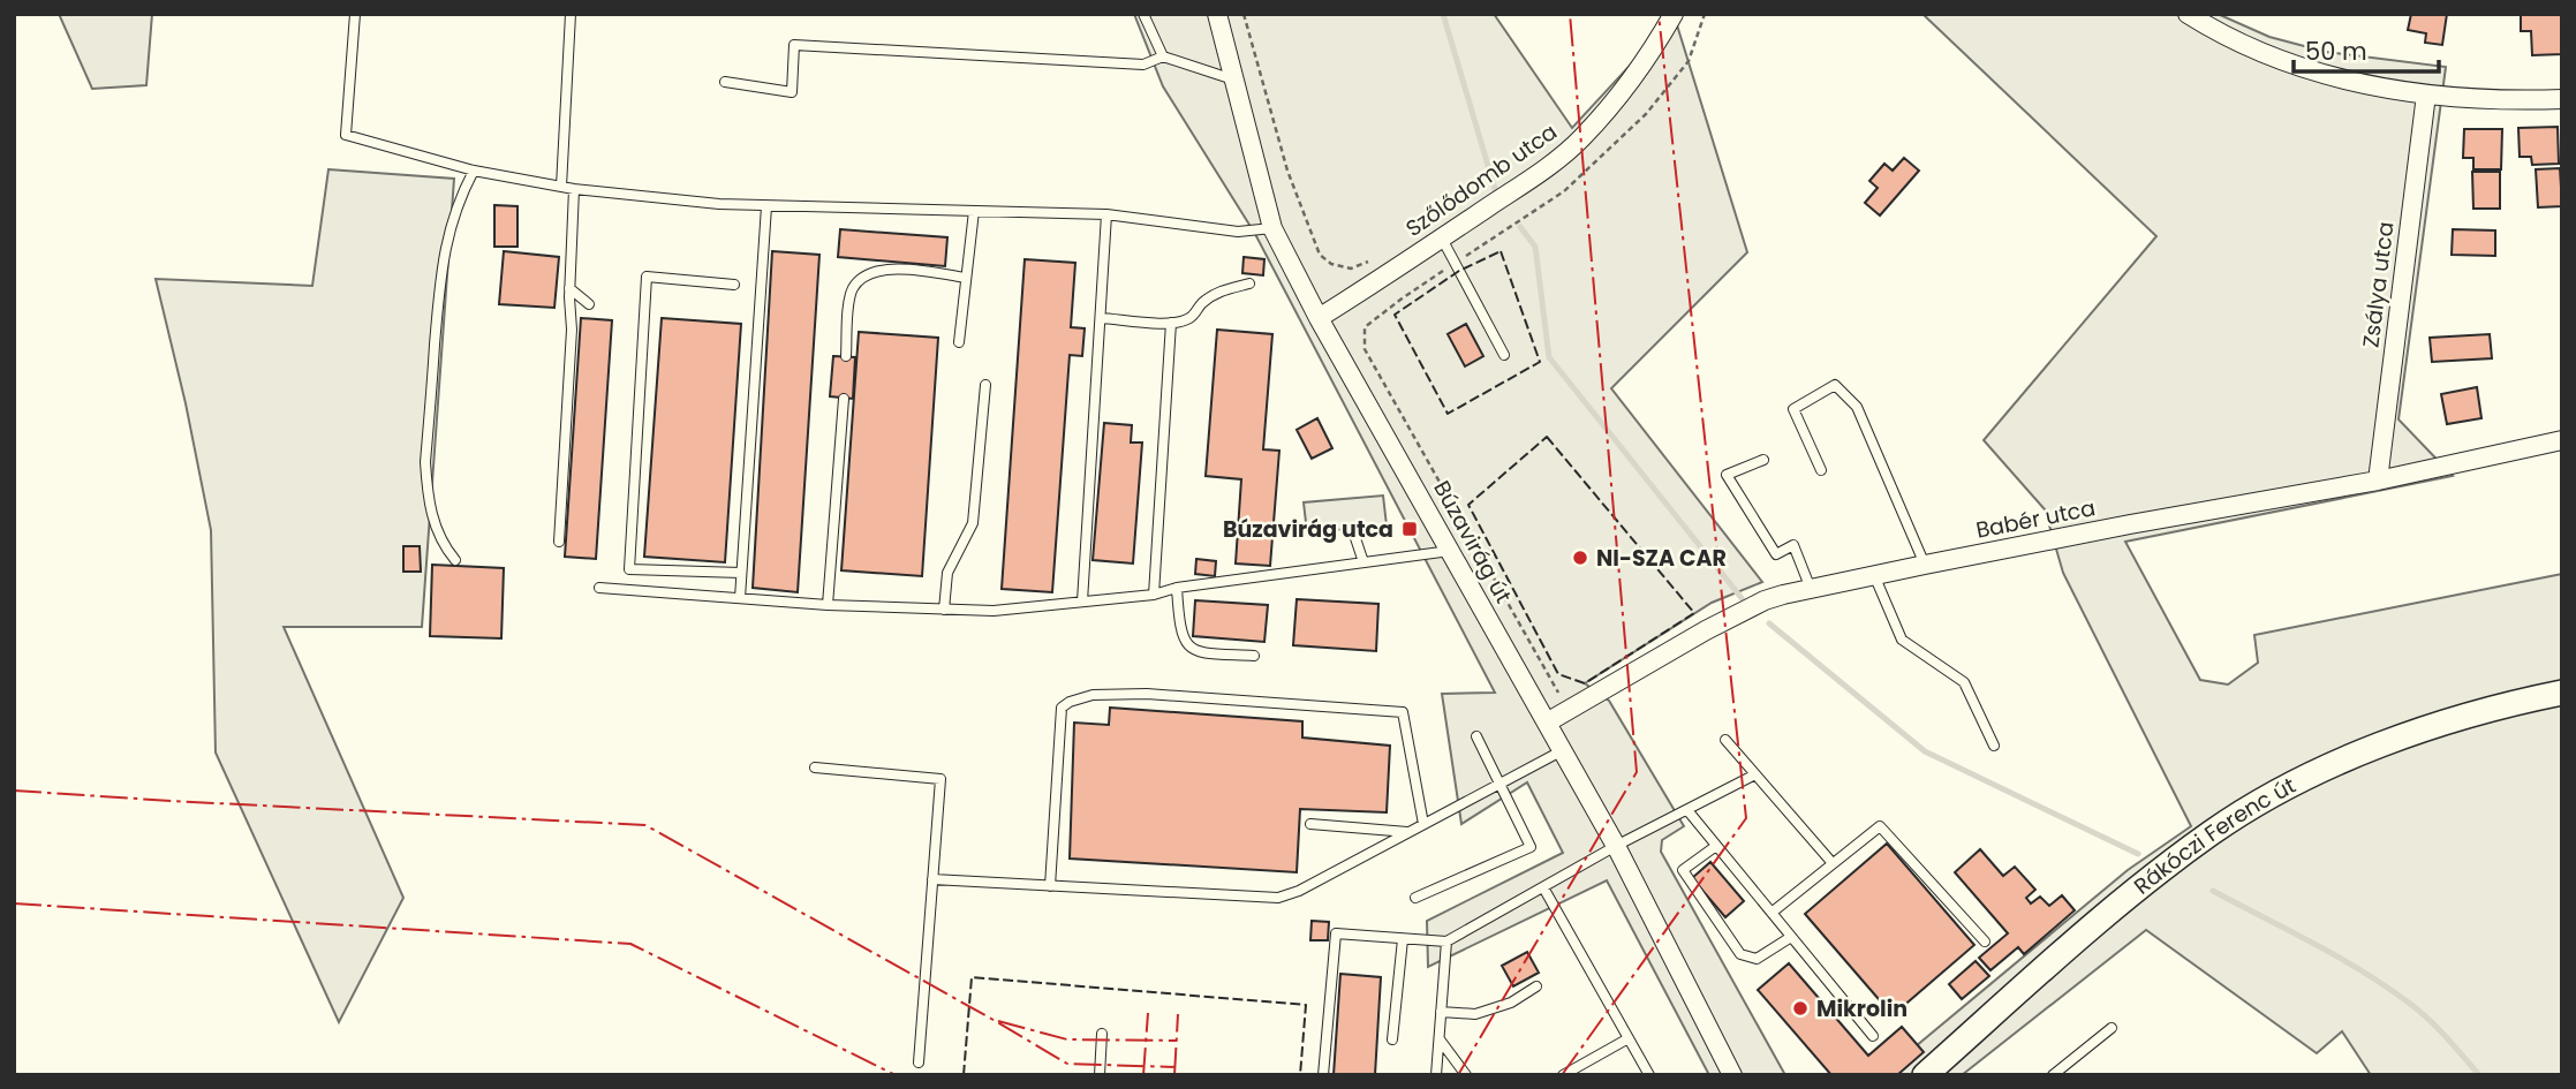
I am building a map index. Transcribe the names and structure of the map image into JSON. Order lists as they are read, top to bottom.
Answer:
{
  "streets": {
    "main road": ["Rákóczi Ferenc út"],
    "street": [
      "Szőlődomb utca",
      "Zsálya utca",
      "Babér utca",
      "Búzavirág út"
    ]
  },
  "crossings": [
    ["Szőlődomb utca", "Búzavirág út"],
    ["Zsálya utca", "Babér utca"],
    ["Babér utca", "Búzavirág út"]
  ],
  "places": {
    "transit": ["Búzavirág utca"],
    "other": ["NI-SZA CAR", "Mikrolin"]
  },
  "scale_bar": "50 m"
}
